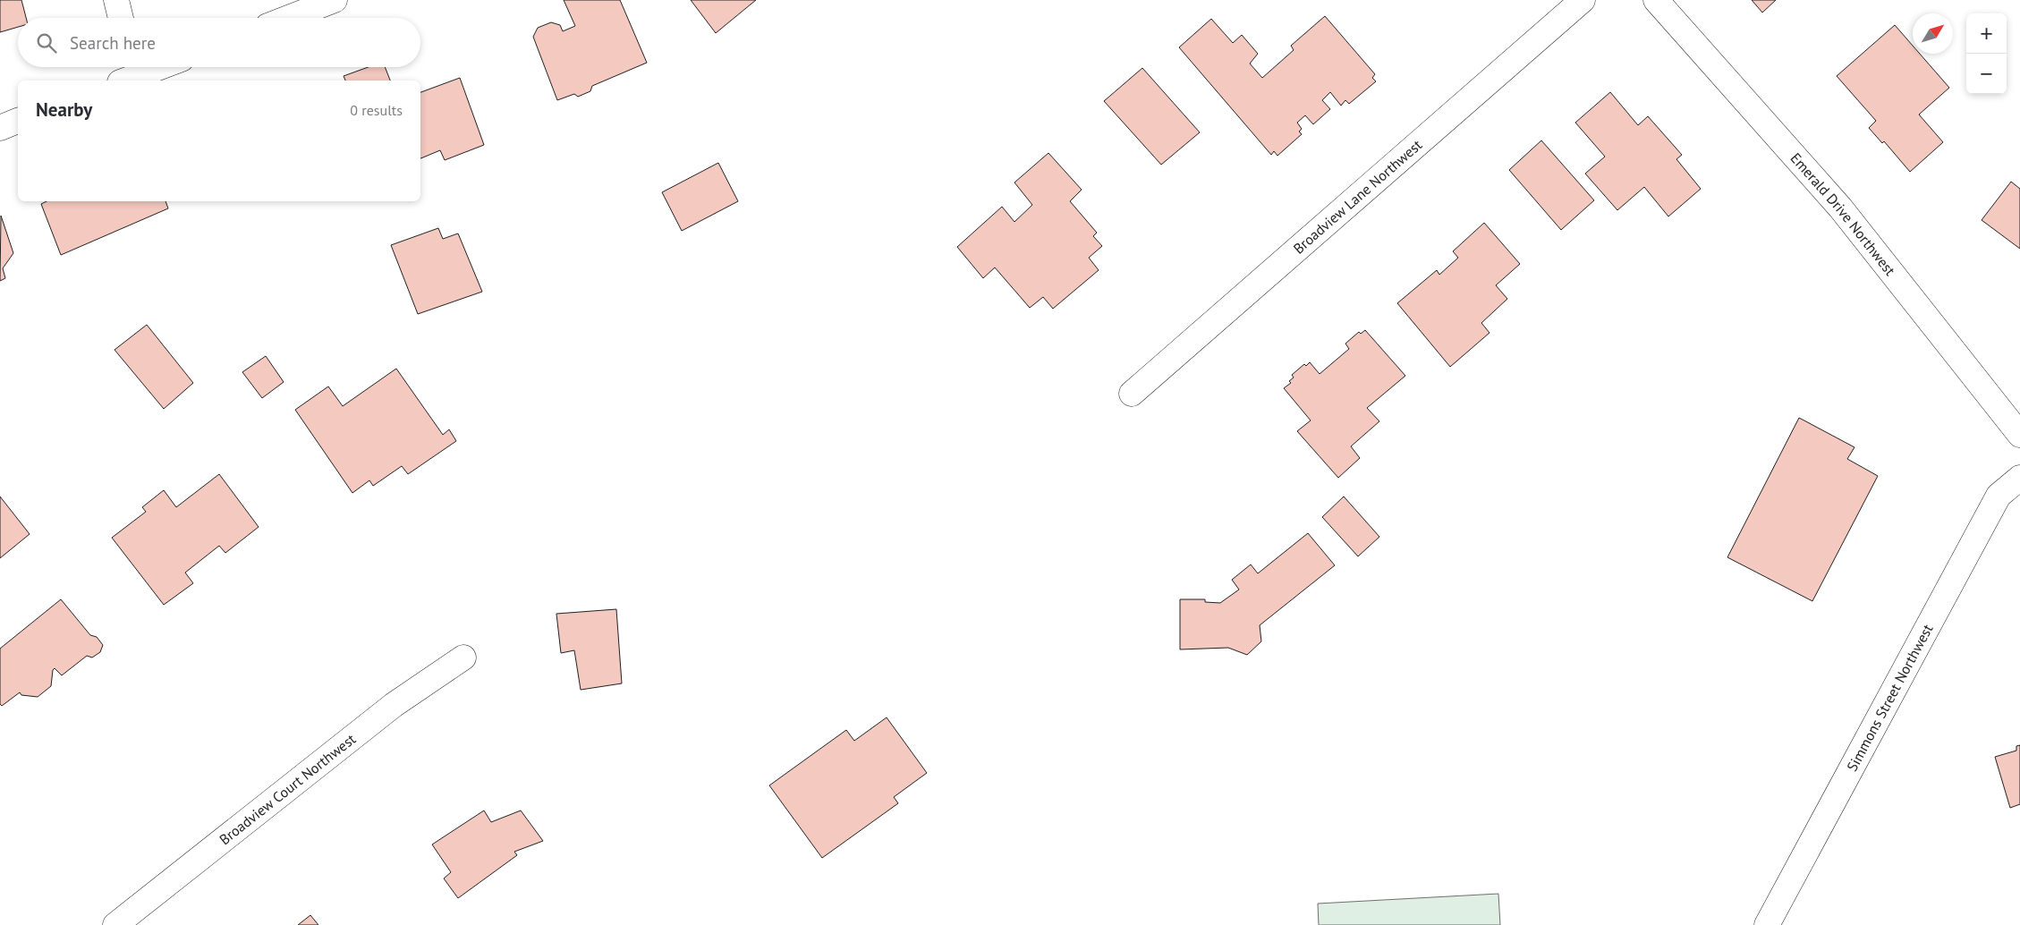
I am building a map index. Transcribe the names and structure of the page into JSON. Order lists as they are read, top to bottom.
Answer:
{
  "streets": {
    "street": [
      "Broadview Lane Northwest",
      "Emerald Drive Northwest",
      "Simmons Street Northwest",
      "Broadview Court Northwest"
    ]
  },
  "north": "top right",
  "page": {
    "map_buttons": ["+", "−"],
    "search": "Search here",
    "heading": ["Nearby", "0 results"]
  }
}
